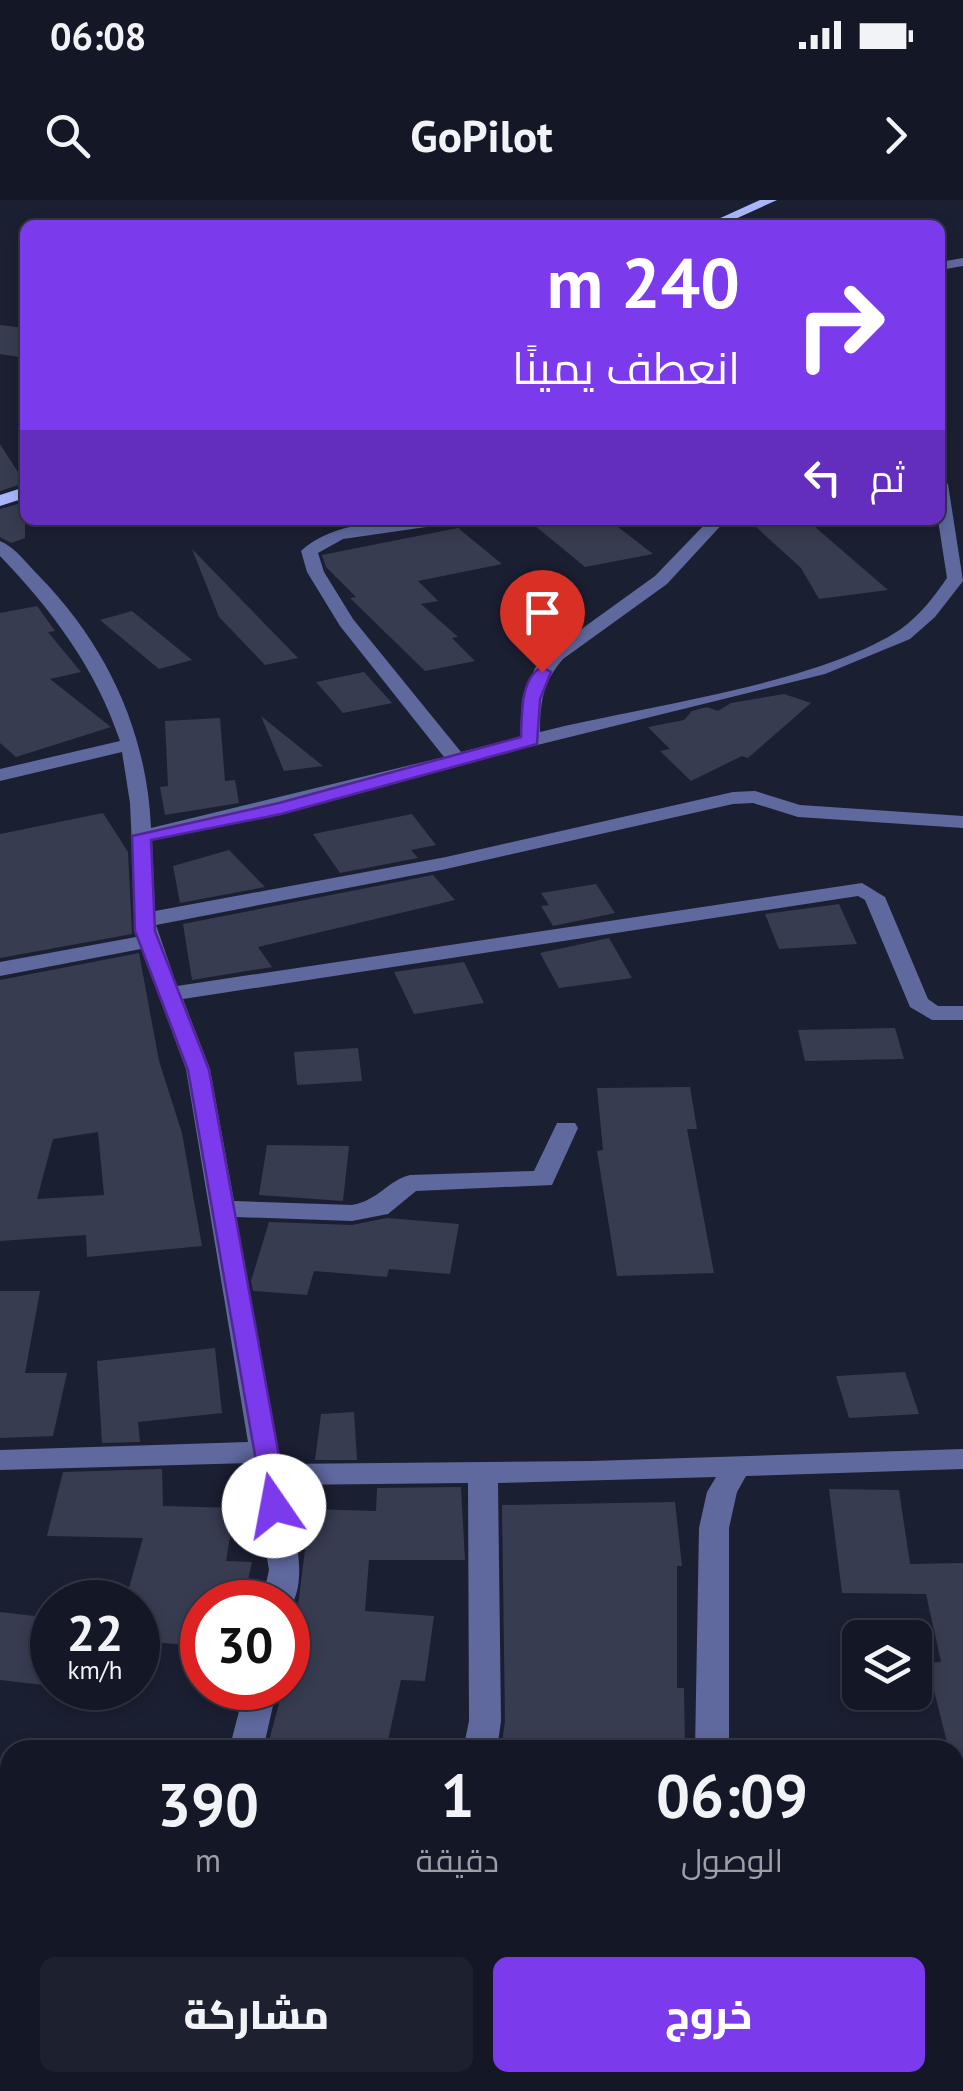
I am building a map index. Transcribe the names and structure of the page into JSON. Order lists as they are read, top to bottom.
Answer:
{
  "page": {
    "status": "06:08",
    "header": "GoPilot",
    "turn": ["240 m", "انعطف يمينًا"],
    "then": "ثم",
    "speed": "22 km/h",
    "limit": "30",
    "eta": [
      "06:09",
      "الوصول",
      "1",
      "دقيقة",
      "390",
      "m"
    ],
    "buttons": ["خروج", "مشاركة"]
  }
}
